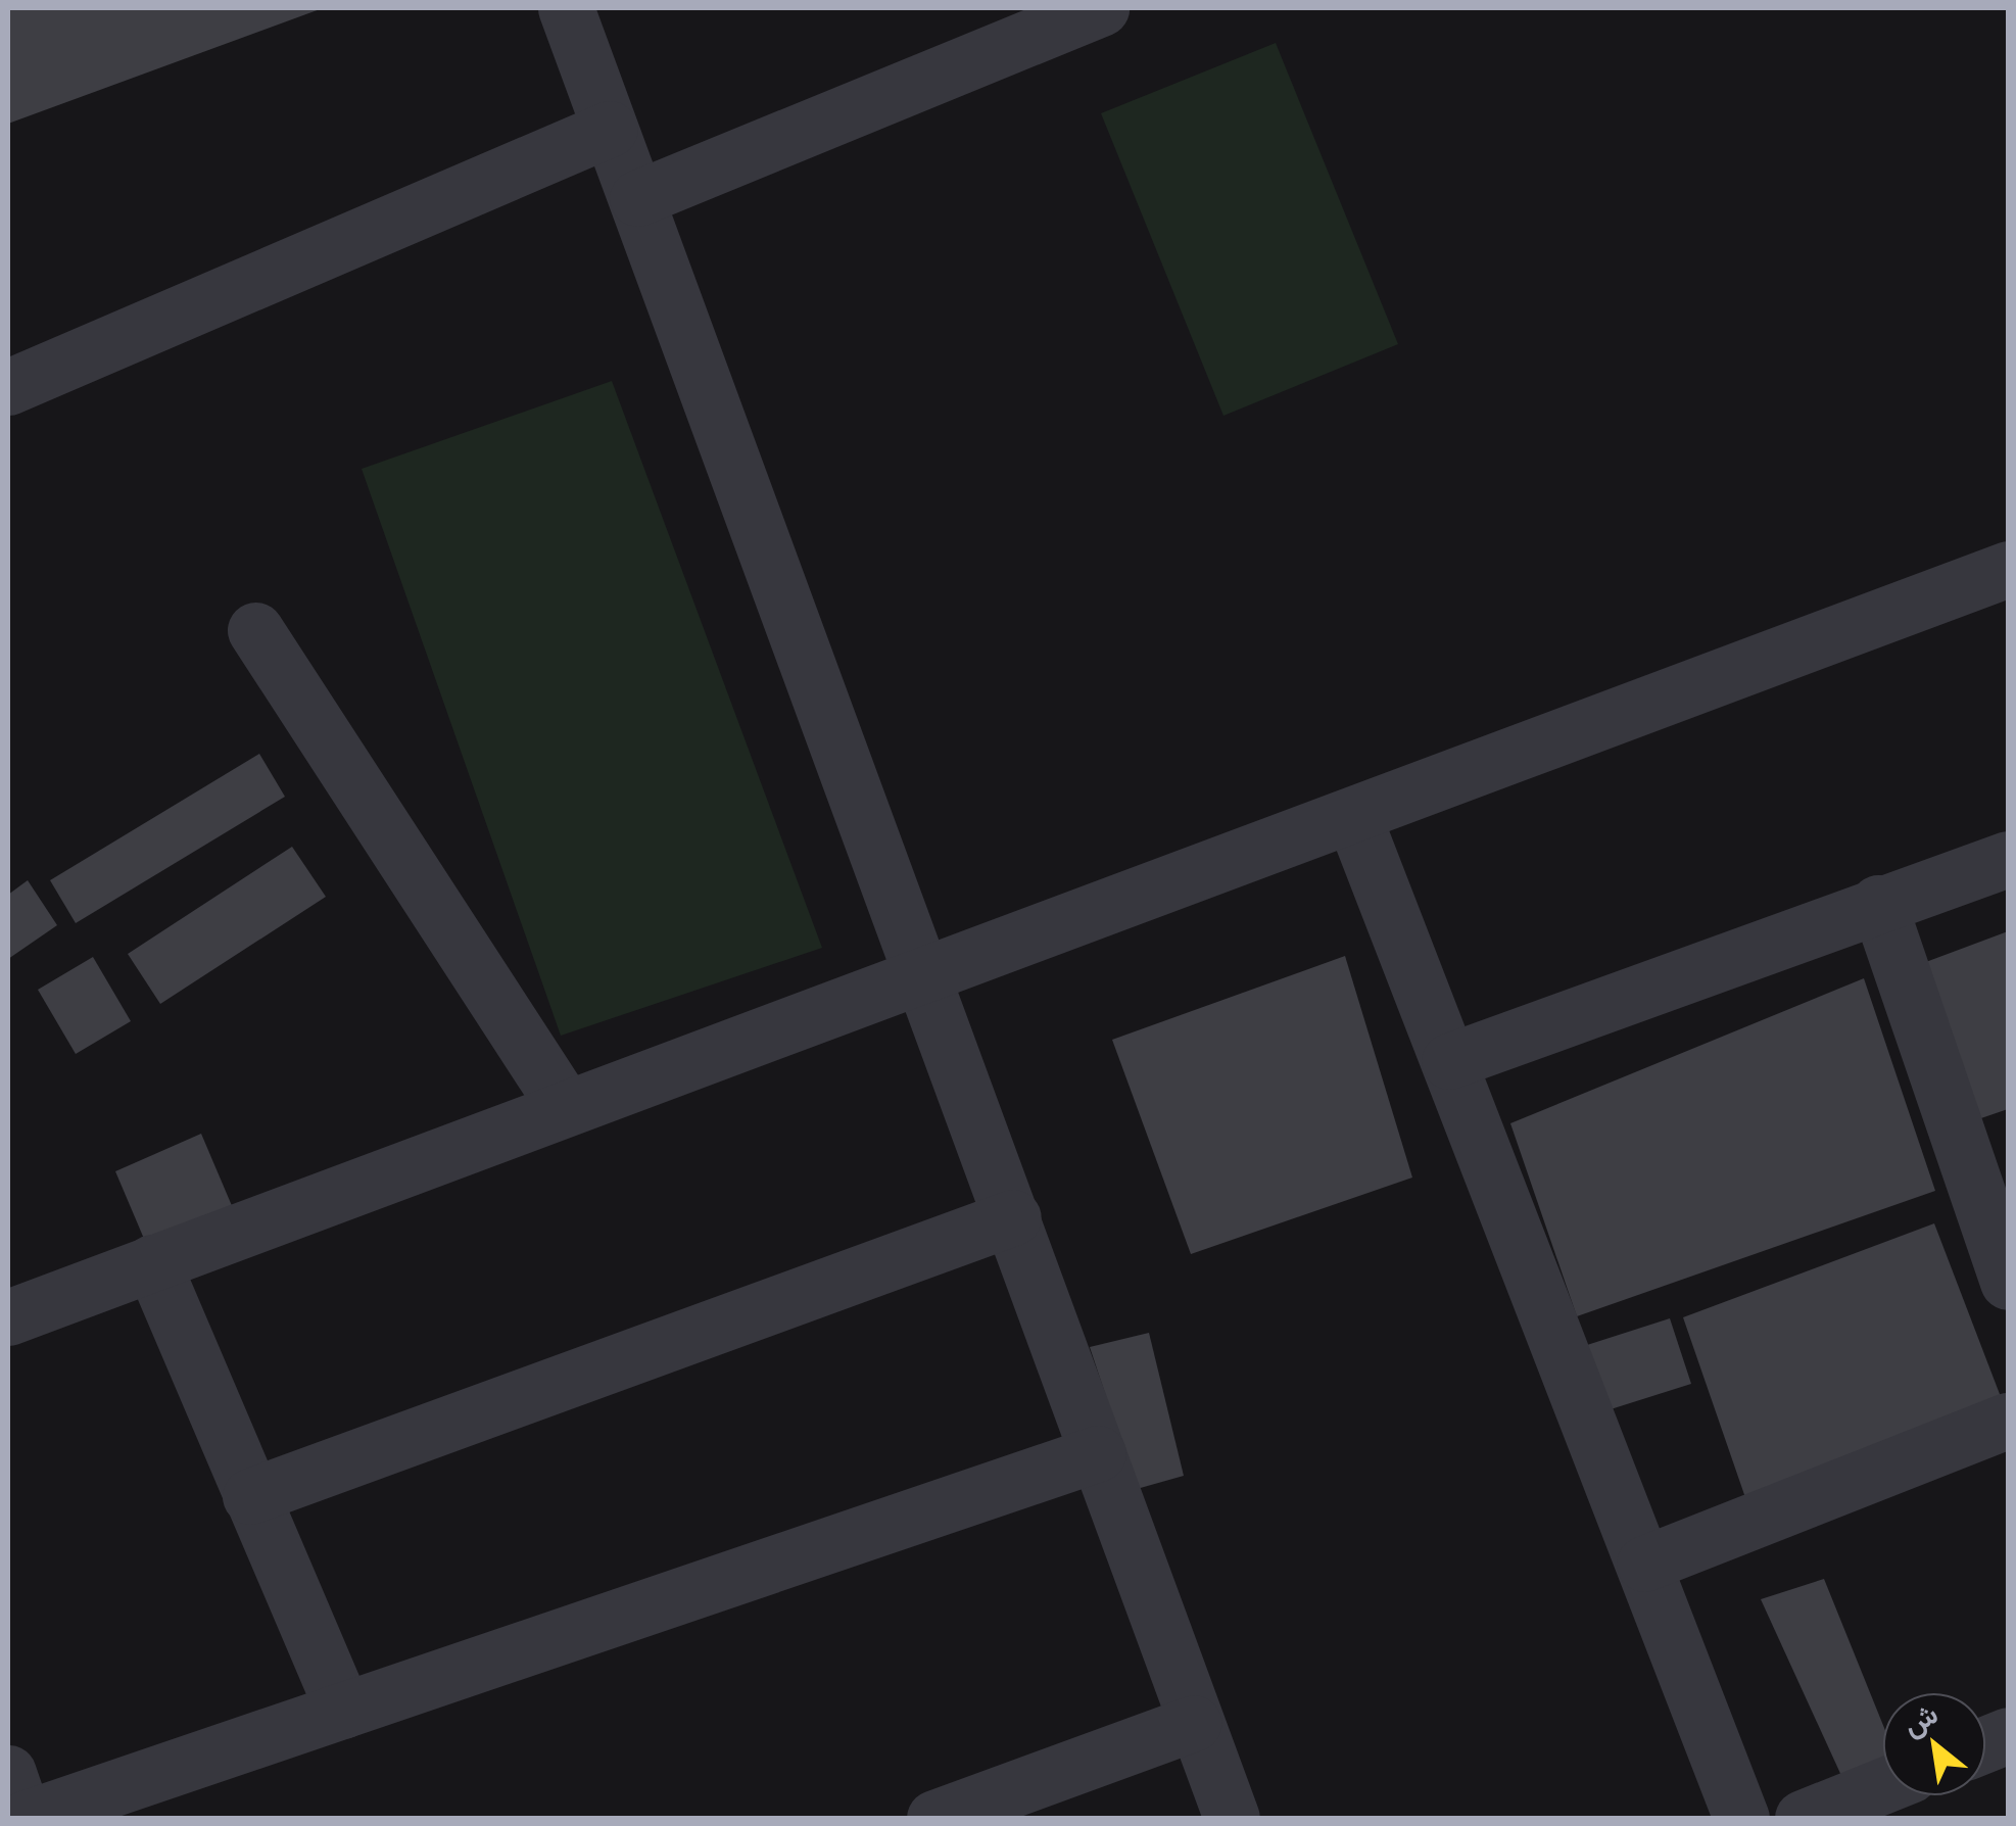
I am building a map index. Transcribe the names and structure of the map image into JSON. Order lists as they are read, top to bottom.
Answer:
{
  "north": "top left"
}
